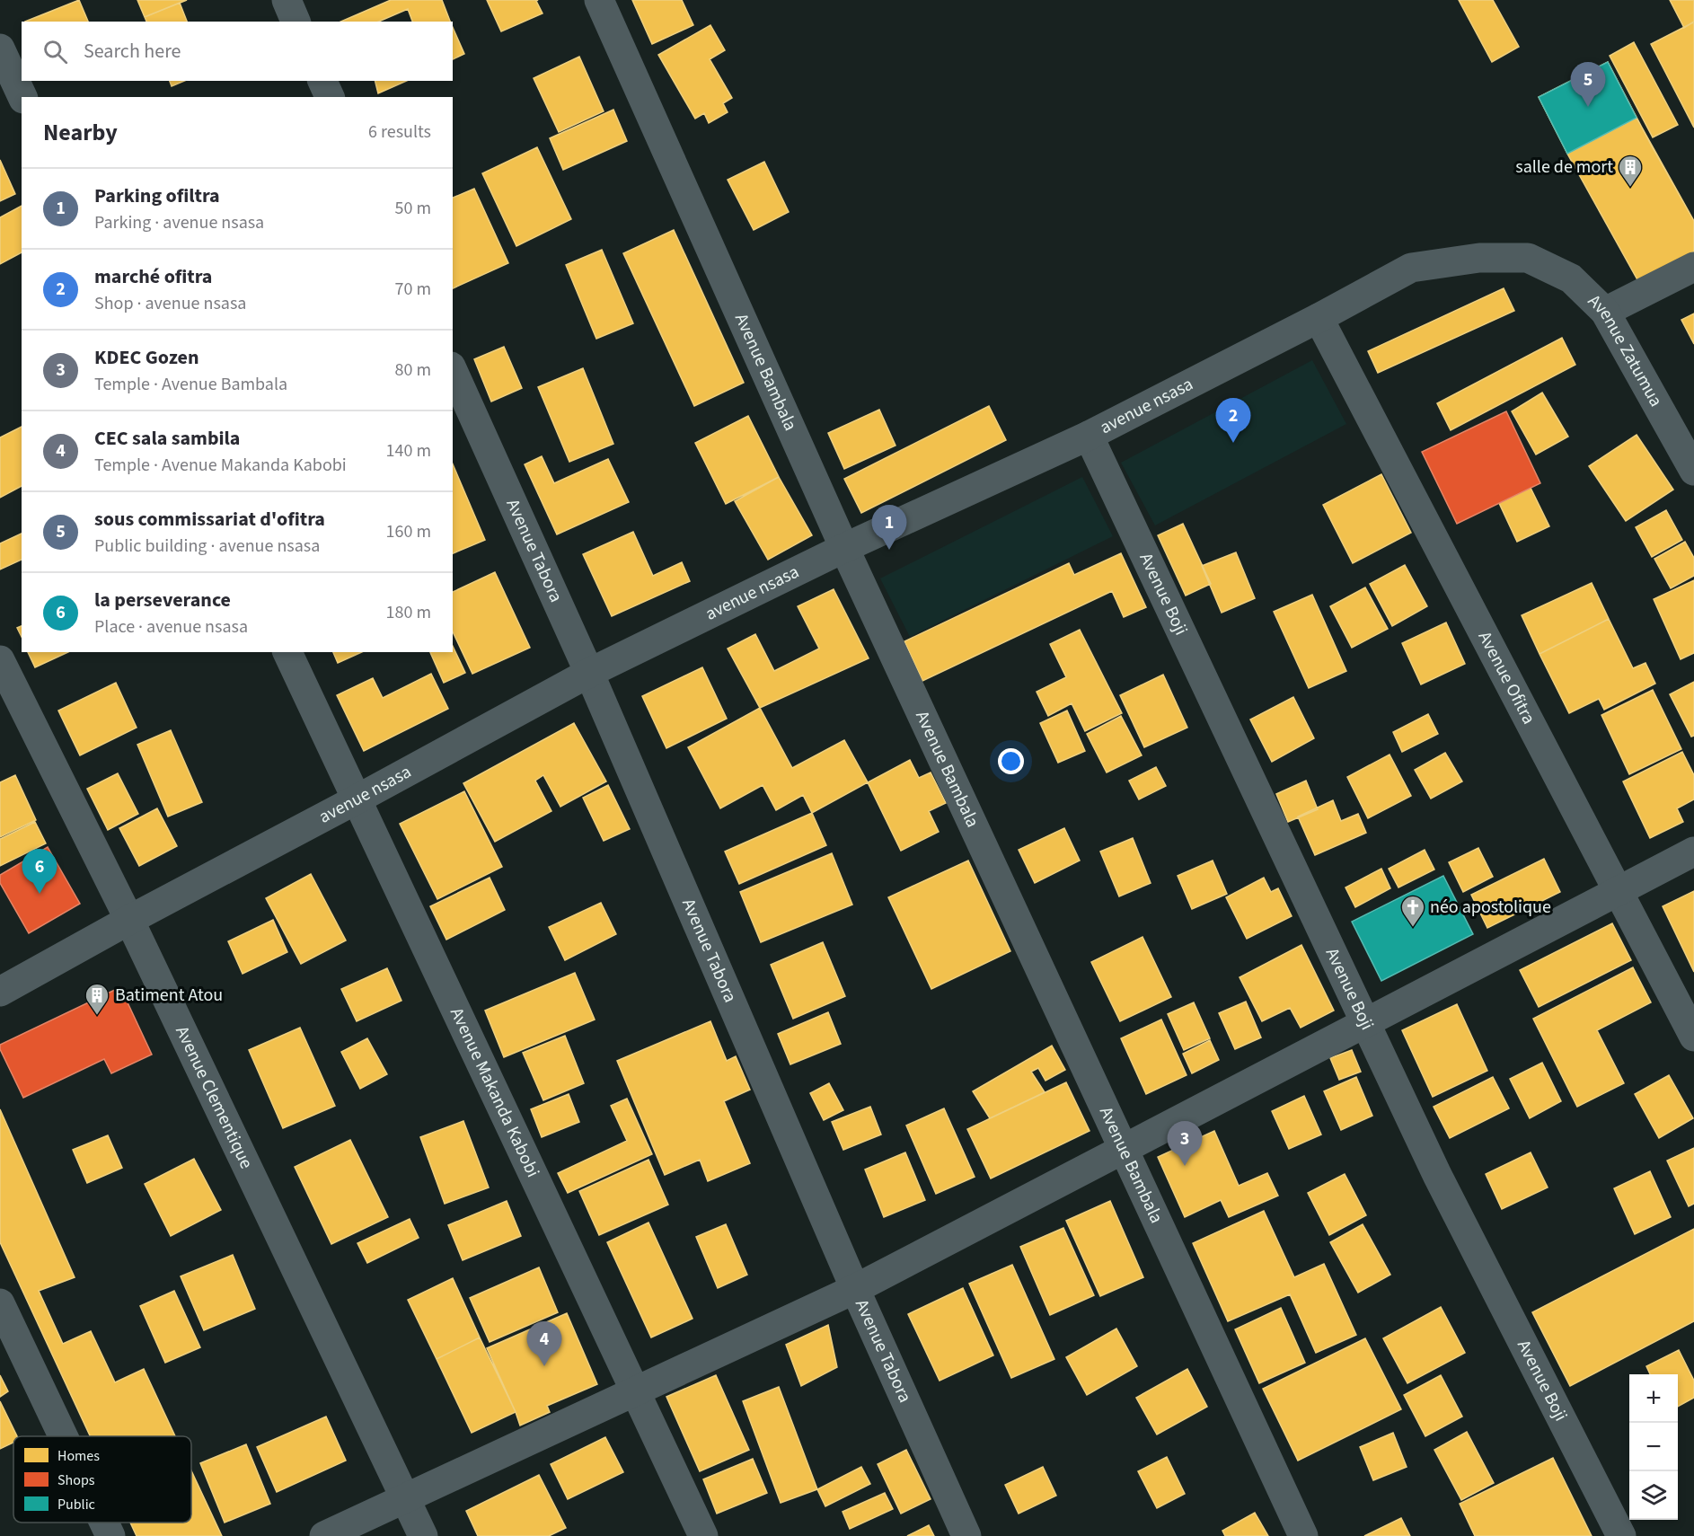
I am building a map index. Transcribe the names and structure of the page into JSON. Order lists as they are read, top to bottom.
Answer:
{
  "streets": {
    "street": [
      "Avenue Zatumua",
      "Avenue Bambala",
      "avenue nsasa",
      "Avenue Tabora",
      "Avenue Boji",
      "Avenue Ofitra",
      "Avenue Makanda Kabobi",
      "Avenue Clementique"
    ]
  },
  "crossings": [
    ["Avenue Zatumua", "avenue nsasa"],
    ["Avenue Bambala", "avenue nsasa"],
    ["avenue nsasa", "Avenue Tabora"],
    ["avenue nsasa", "Avenue Boji"],
    ["avenue nsasa", "Avenue Ofitra"],
    ["avenue nsasa", "Avenue Makanda Kabobi"],
    ["avenue nsasa", "Avenue Clementique"]
  ],
  "places": {
    "building": ["salle de mort", "Batiment Atou"],
    "church": ["néo apostolique"]
  },
  "legend": ["Homes", "Shops", "Public"],
  "page": {
    "search": "Search here",
    "pins": [
      "5",
      "2",
      "1",
      "6",
      "3",
      "4"
    ],
    "heading": ["Nearby", "6 results"],
    "list": [
      {
        "mark": "1",
        "name": "Parking ofiltra",
        "note": "Parking · avenue nsasa",
        "value": "50 m"
      },
      {
        "mark": "2",
        "name": "marché ofitra",
        "note": "Shop · avenue nsasa",
        "value": "70 m"
      },
      {
        "mark": "3",
        "name": "KDEC Gozen",
        "note": "Temple · Avenue Bambala",
        "value": "80 m"
      },
      {
        "mark": "4",
        "name": "CEC sala sambila",
        "note": "Temple · Avenue Makanda Kabobi",
        "value": "140 m"
      },
      {
        "mark": "5",
        "name": "sous commissariat d'ofitra",
        "note": "Public building · avenue nsasa",
        "value": "160 m"
      },
      {
        "mark": "6",
        "name": "la perseverance",
        "note": "Place · avenue nsasa",
        "value": "180 m"
      }
    ],
    "map_buttons": ["+", "−"]
  }
}
